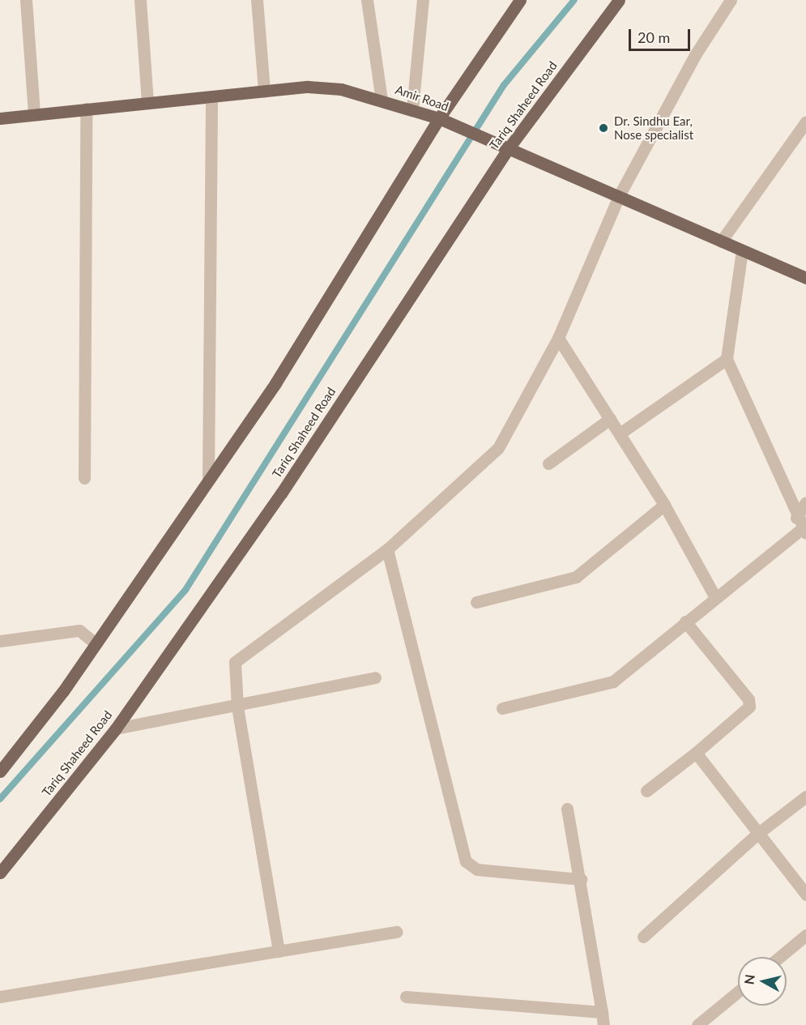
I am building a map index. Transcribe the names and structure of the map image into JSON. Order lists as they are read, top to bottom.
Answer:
{
  "streets": {
    "main road": ["Amir Road", "Tariq Shaheed Road"]
  },
  "crossings": [
    ["Amir Road", "Tariq Shaheed Road"]
  ],
  "places": ["Dr. Sindhu Ear, Nose specialist"],
  "scale_bar": "20 m",
  "north": "left"
}
